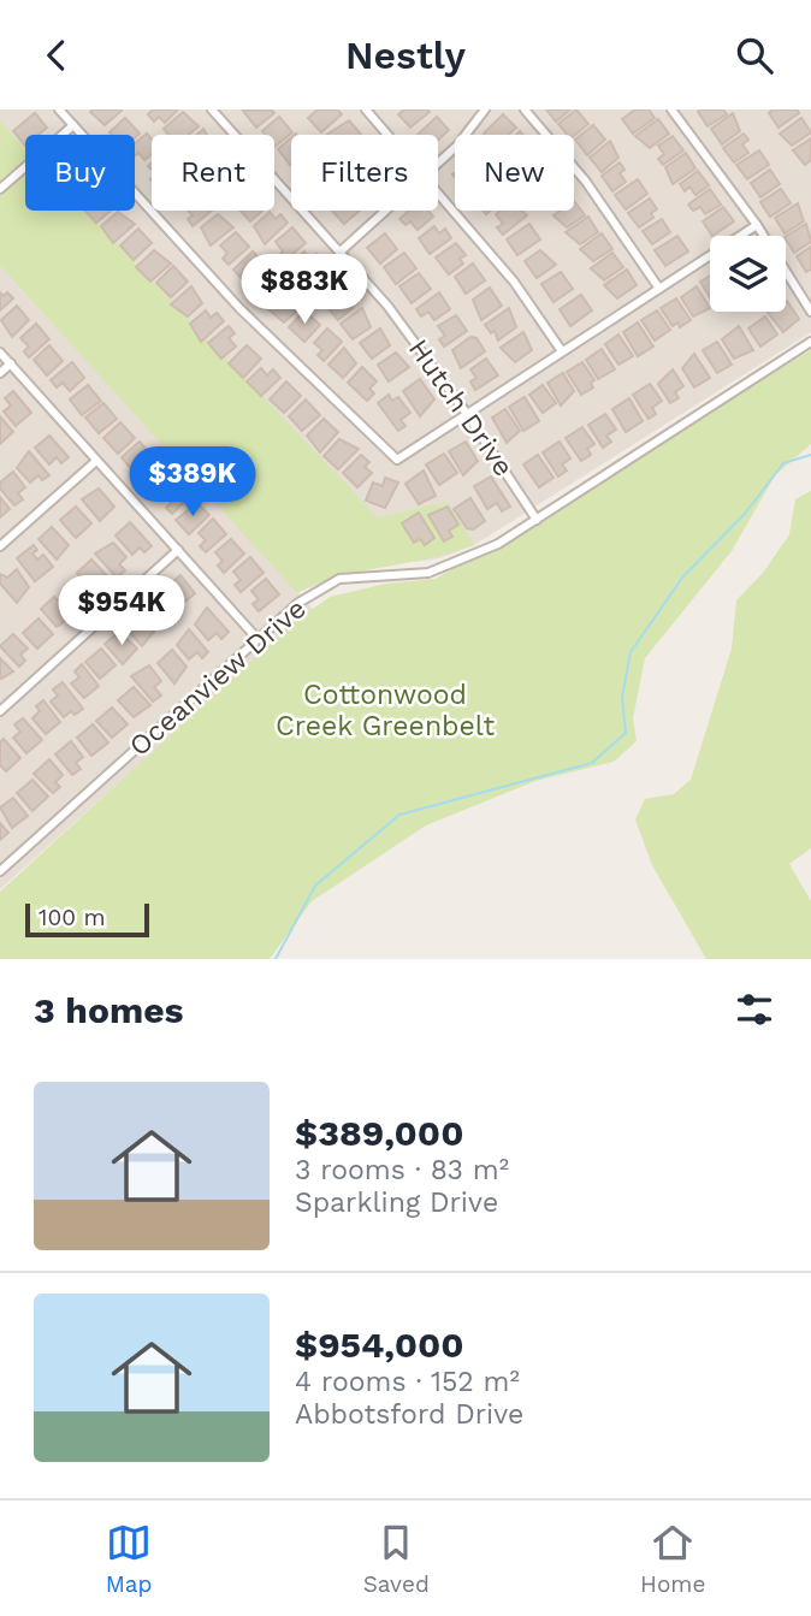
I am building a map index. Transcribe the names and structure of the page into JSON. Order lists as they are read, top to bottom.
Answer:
{
  "streets": {
    "street": ["Hutch Drive", "Oceanview Drive"]
  },
  "crossings": [
    ["Hutch Drive", "Oceanview Drive"]
  ],
  "parks": ["Cottonwood Creek Greenbelt"],
  "scale_bar": "100 m",
  "page": {
    "header": "Nestly",
    "chip": [
      "Buy",
      "Rent",
      "Filters",
      "New"
    ],
    "price": ["$883K", "$389K", "$954K"],
    "scale": "100 m",
    "heading": "3 homes",
    "list": [
      {
        "name": "$389,000",
        "note": "3 rooms · 83 m² · Sparkling Drive"
      },
      {
        "name": "$954,000",
        "note": "4 rooms · 152 m² · Abbotsford Drive"
      }
    ],
    "tabs": ["Map", "Saved", "Home"]
  }
}
